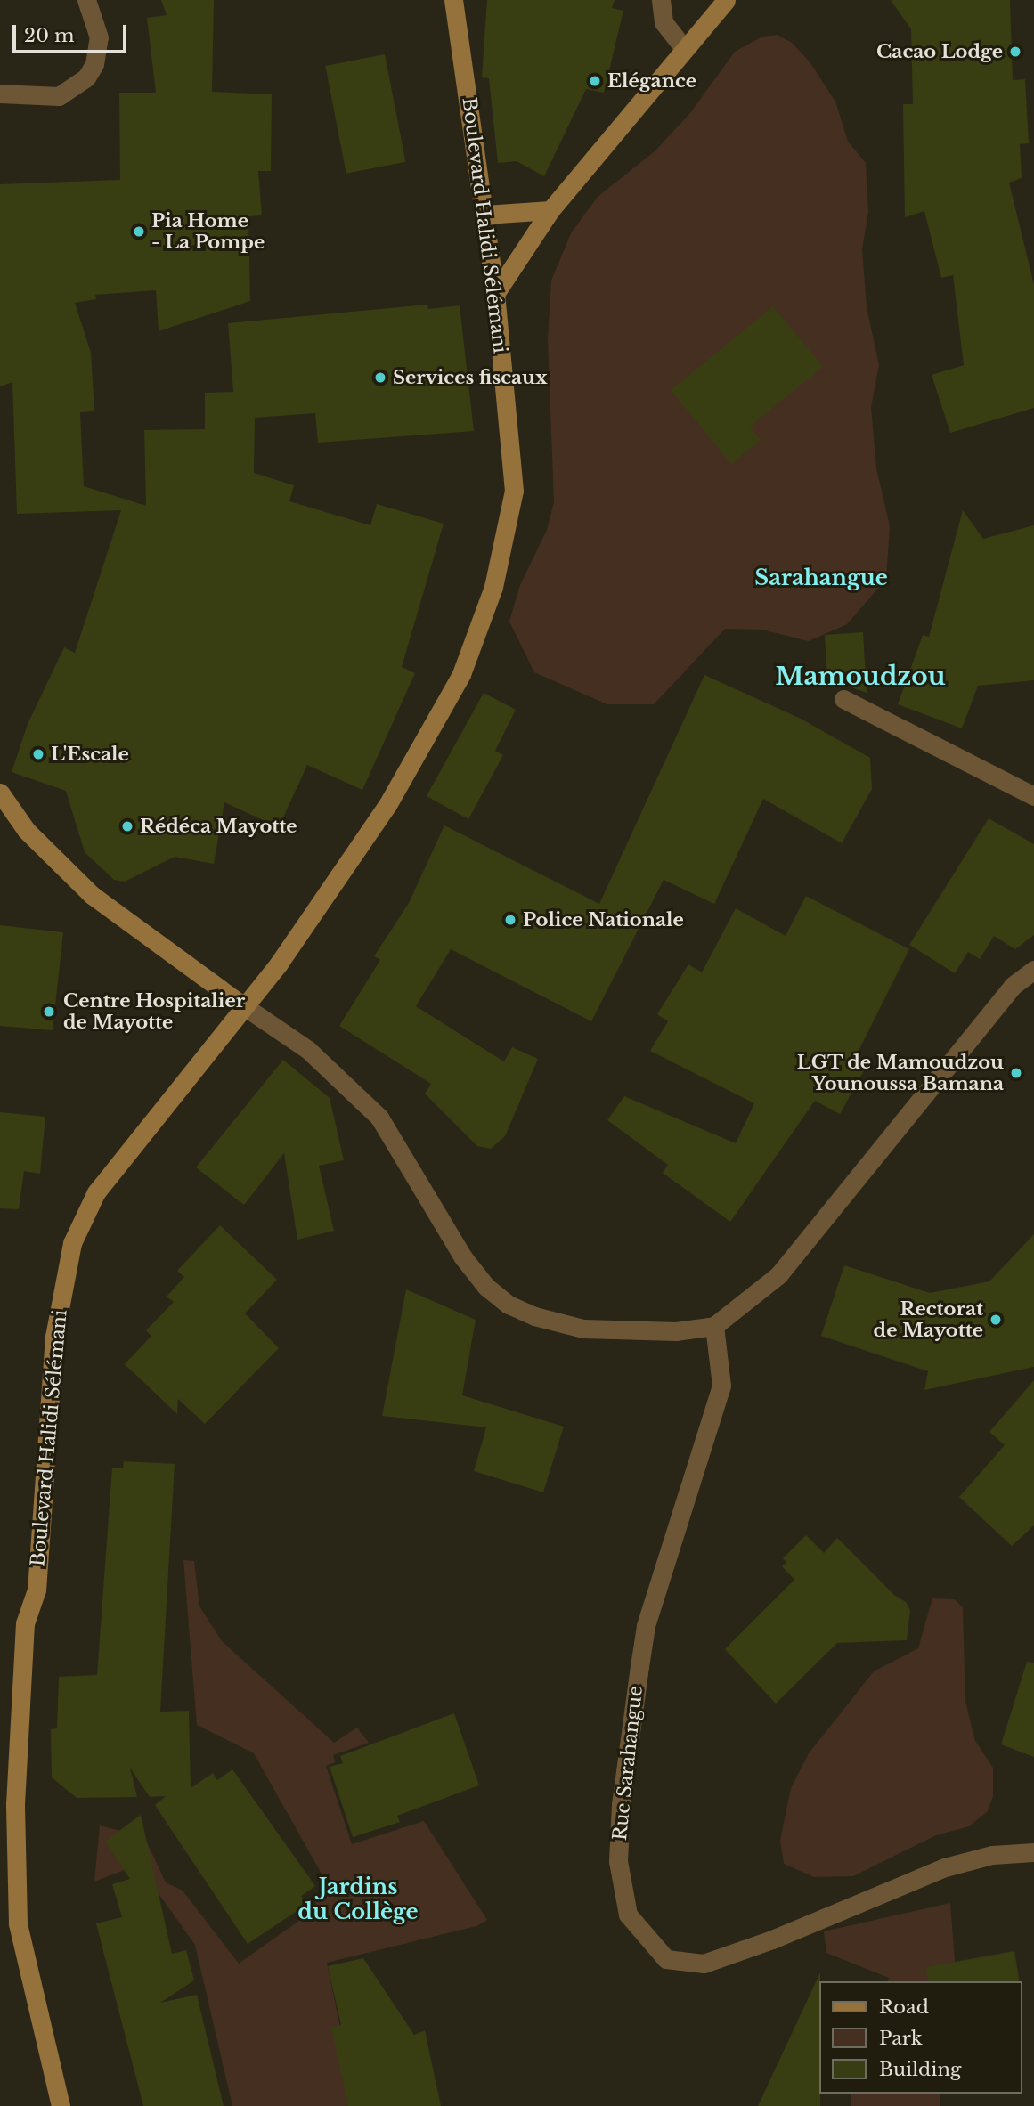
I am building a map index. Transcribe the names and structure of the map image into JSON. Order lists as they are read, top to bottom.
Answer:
{
  "streets": {
    "street": ["Boulevard Halidi Sélémani", "Rue Sarahangue"]
  },
  "districts": ["Sarahangue", "Mamoudzou", "Jardins du Collège"],
  "places": [
    "Cacao Lodge",
    "Elégance",
    "Pia Home - La Pompe",
    "Services fiscaux",
    "L'Escale",
    "Rédéca Mayotte",
    "Police Nationale",
    "Centre Hospitalier de Mayotte",
    "LGT de Mamoudzou Younoussa Bamana",
    "Rectorat de Mayotte"
  ],
  "legend": ["Road", "Park", "Building"],
  "scale_bar": "20 m"
}
